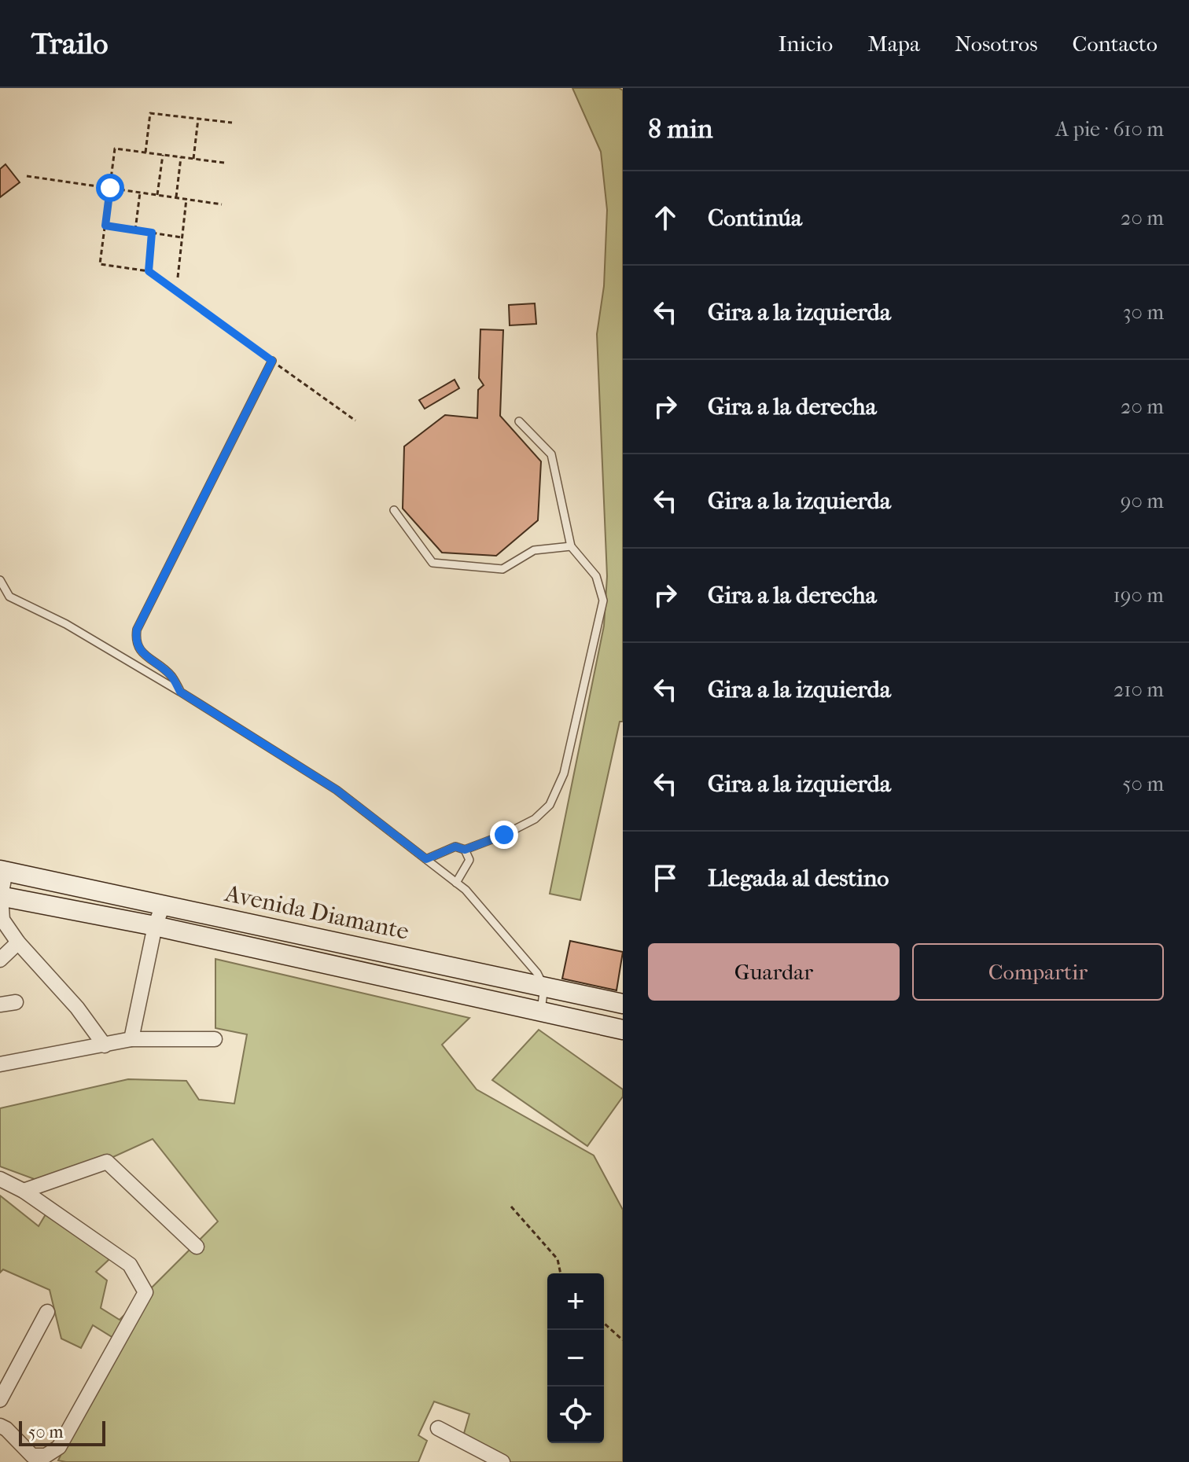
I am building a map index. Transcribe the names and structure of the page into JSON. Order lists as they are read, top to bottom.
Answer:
{
  "streets": {
    "main road": ["Avenida Diamante"]
  },
  "scale_bar": "50 m",
  "page": {
    "header": "Trailo",
    "nav": [
      "Inicio",
      "Mapa",
      "Nosotros",
      "Contacto"
    ],
    "heading": ["8 min", "A pie · 610 m"],
    "list": [
      ["Continúa", "20 m"],
      ["Gira a la izquierda", "30 m"],
      ["Gira a la derecha", "20 m"],
      ["Gira a la izquierda", "90 m"],
      ["Gira a la derecha", "190 m"],
      ["Gira a la izquierda", "210 m"],
      ["Gira a la izquierda", "50 m"],
      "Llegada al destino"
    ],
    "buttons": ["Guardar", "Compartir"],
    "map_buttons": ["+", "−"],
    "scale": "50 m"
  }
}
